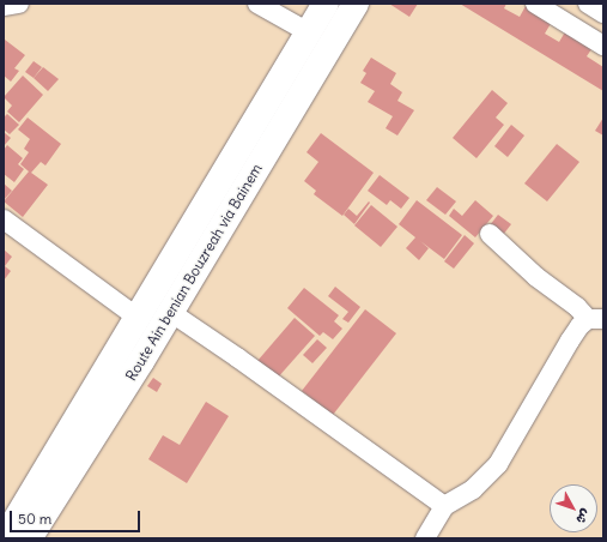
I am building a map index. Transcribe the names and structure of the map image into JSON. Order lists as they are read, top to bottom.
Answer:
{
  "streets": {
    "main road": ["Route Ain benian Bouzreah via Bainem"]
  },
  "scale_bar": "50 m",
  "north": "bottom right"
}
